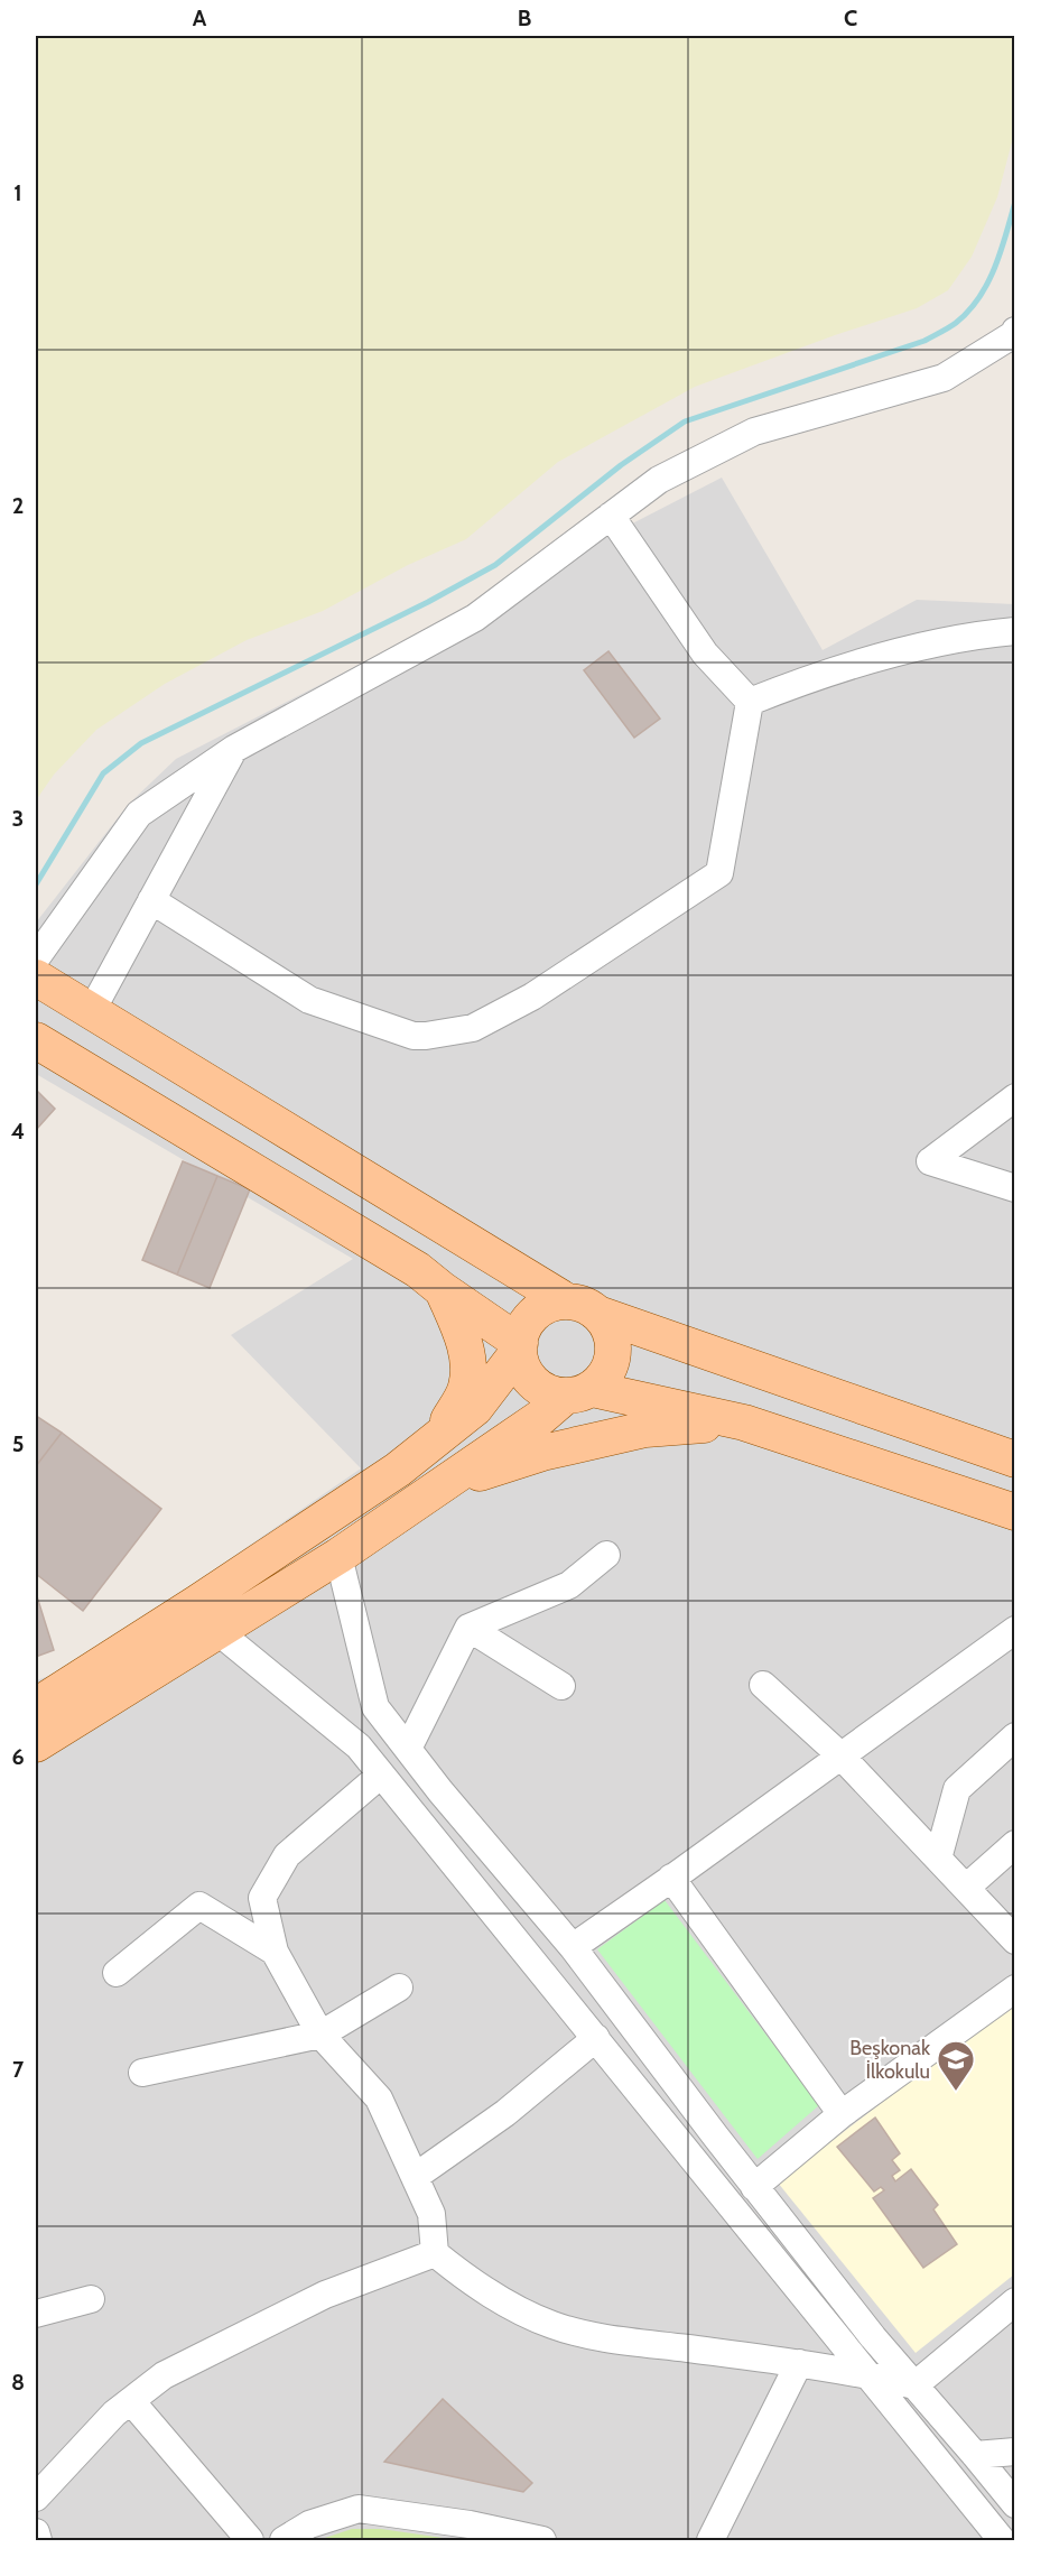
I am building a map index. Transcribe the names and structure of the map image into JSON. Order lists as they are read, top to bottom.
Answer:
{
  "places": {
    "school or university": ["Beşkonak İlkokulu"]
  },
  "grid": {
    "columns": ["A", "B", "C"],
    "rows": [
      "1",
      "2",
      "3",
      "4",
      "5",
      "6",
      "7",
      "8"
    ]
  }
}
